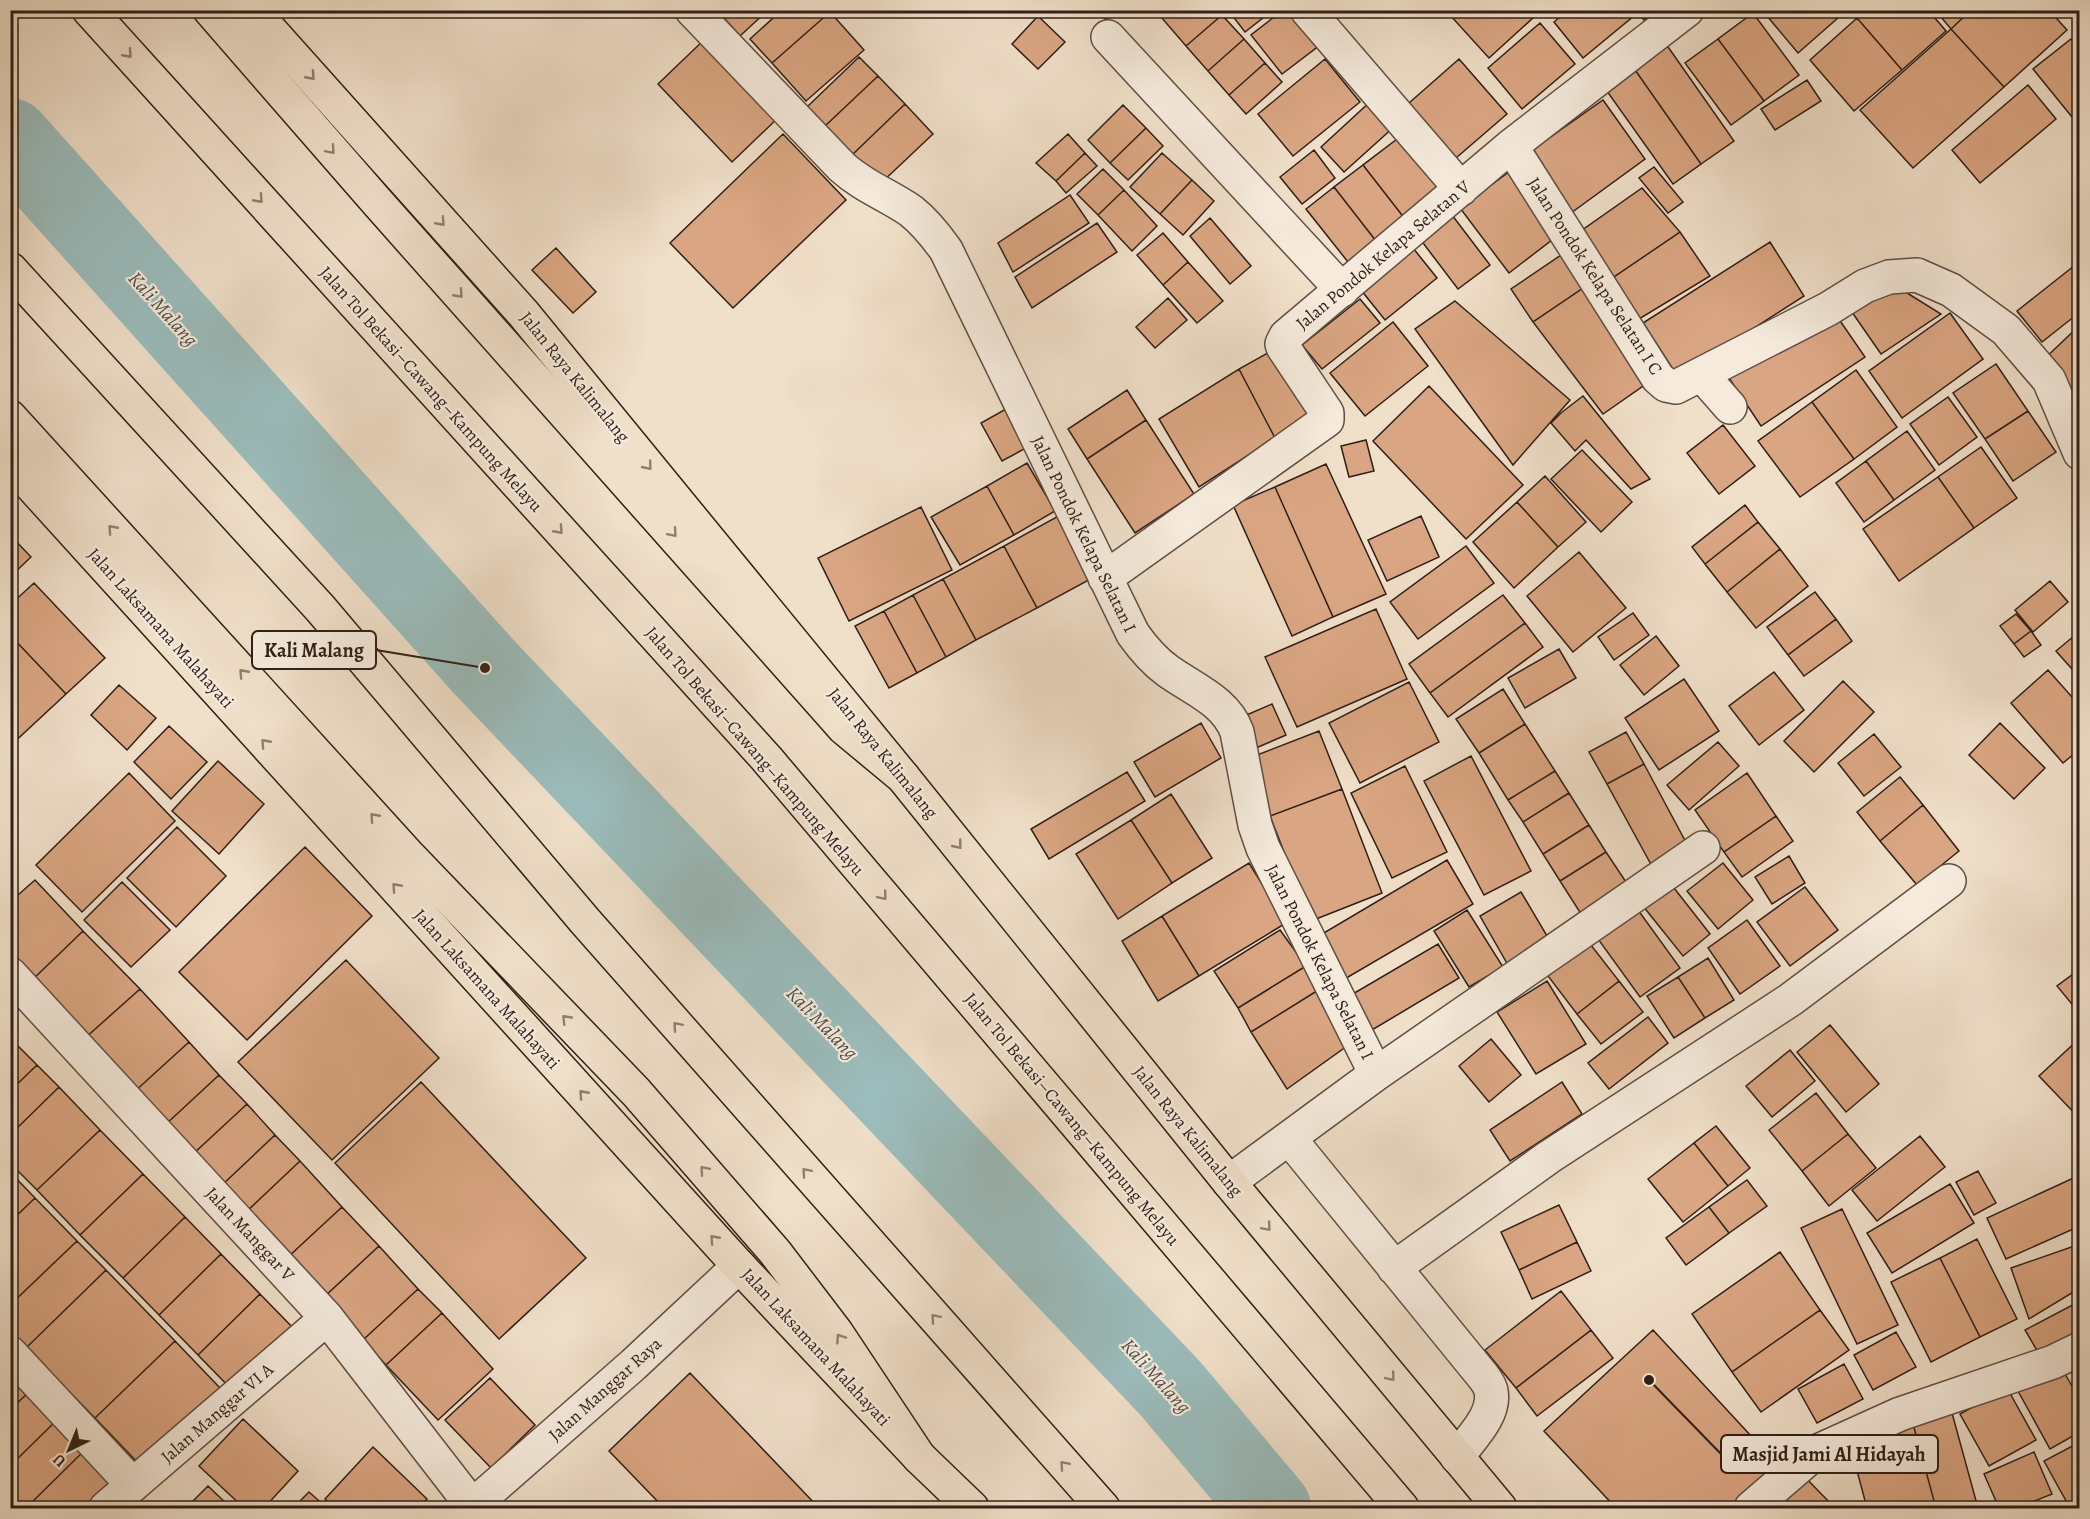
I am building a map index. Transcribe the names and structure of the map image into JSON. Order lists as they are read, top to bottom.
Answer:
{
  "streets": {
    "main road": ["Jalan Raya Kalimalang", "Jalan Tol Bekasi–Cawang–Kampung Melayu", "Jalan Laksamana Malahayati"],
    "street": [
      "Jalan Pondok Kelapa Selatan V",
      "Jalan Pondok Kelapa Selatan I C",
      "Jalan Pondok Kelapa Selatan I",
      "Jalan Manggar V",
      "Jalan Manggar Raya",
      "Jalan Manggar VI A"
    ]
  },
  "crossings": [
    ["Jalan Pondok Kelapa Selatan V", "Jalan Pondok Kelapa Selatan I C"],
    ["Jalan Pondok Kelapa Selatan V", "Jalan Pondok Kelapa Selatan I"],
    ["Jalan Raya Kalimalang", "Jalan Pondok Kelapa Selatan I"],
    ["Jalan Laksamana Malahayati", "Jalan Manggar Raya"],
    ["Jalan Manggar V", "Jalan Manggar Raya"],
    ["Jalan Manggar V", "Jalan Manggar VI A"]
  ],
  "water": ["Kali Malang"],
  "places": ["Kali Malang", "Masjid Jami Al Hidayah"],
  "north": "bottom left"
}
